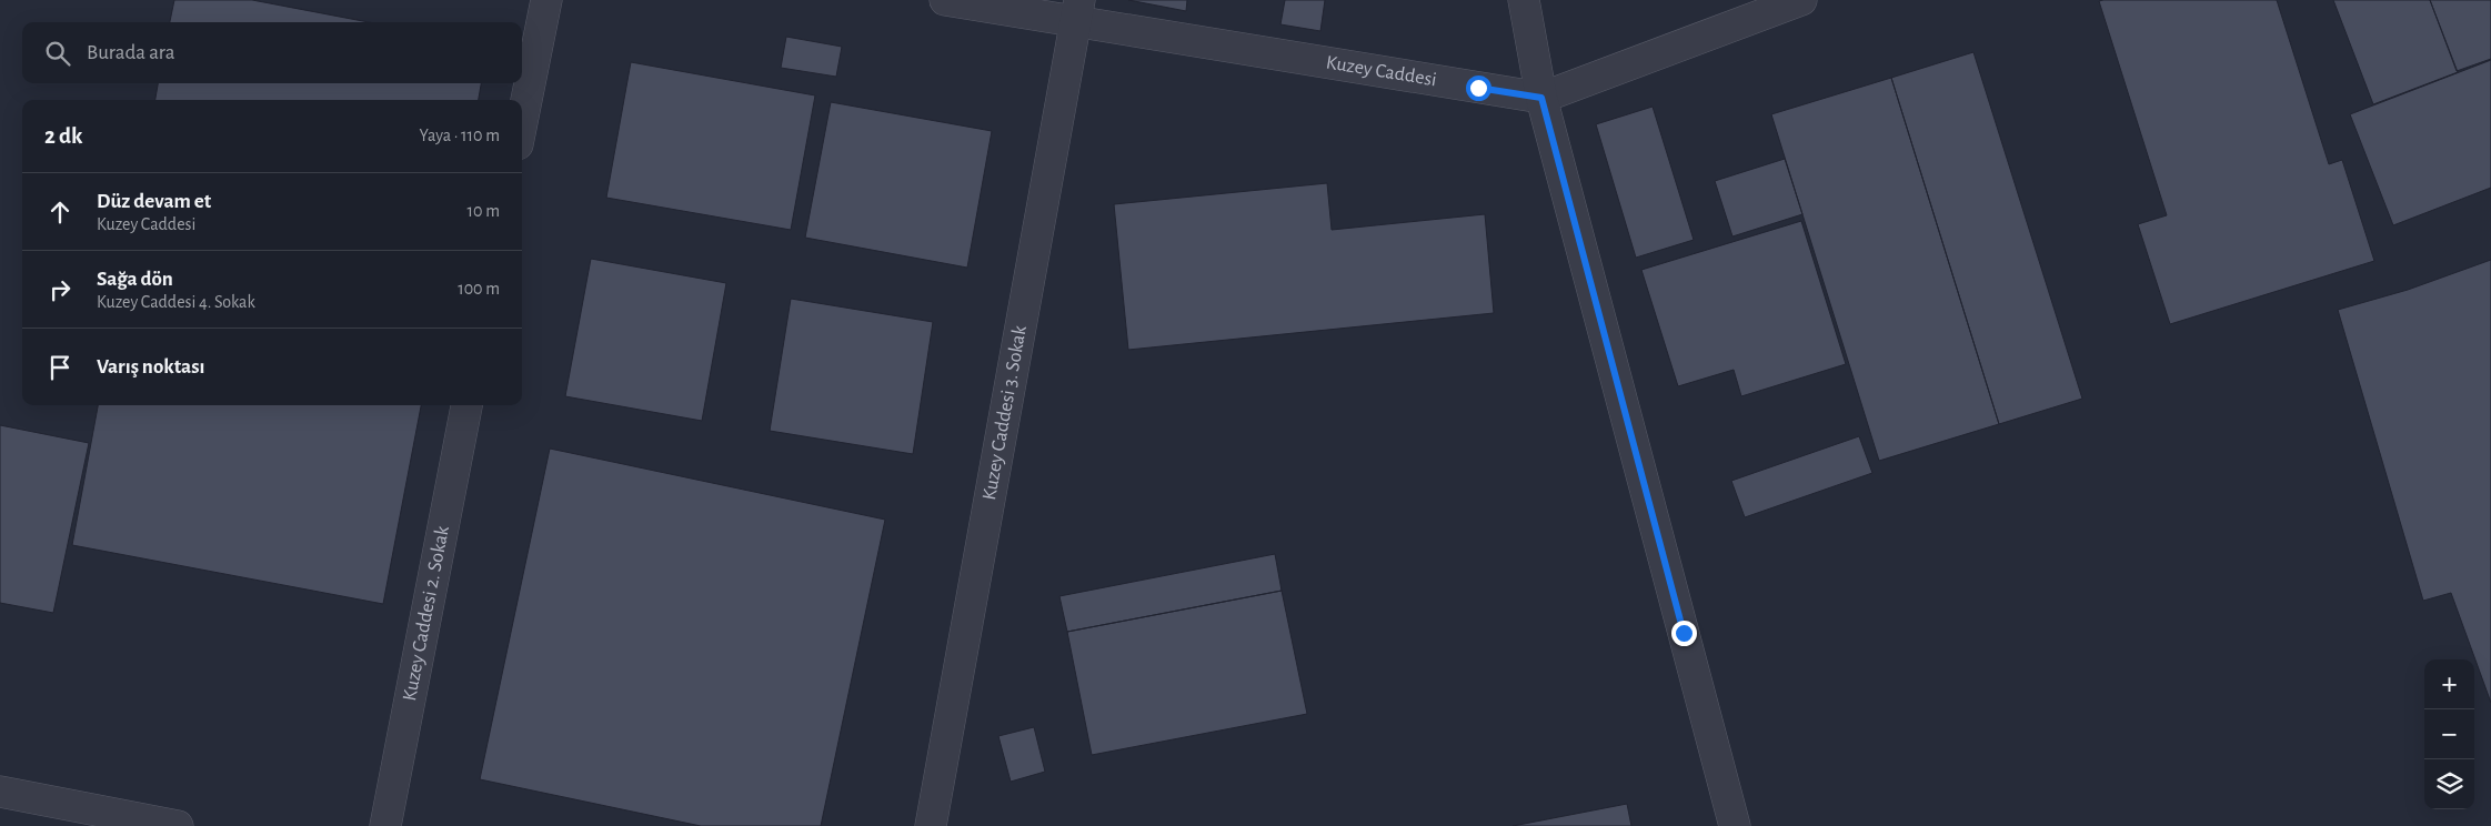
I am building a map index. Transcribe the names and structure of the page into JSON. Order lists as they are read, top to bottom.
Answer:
{
  "streets": {
    "street": ["Kuzey Caddesi", "Kuzey Caddesi 3. Sokak", "Kuzey Caddesi 2. Sokak"]
  },
  "crossings": [
    ["Kuzey Caddesi", "Kuzey Caddesi 3. Sokak"]
  ],
  "page": {
    "search": "Burada ara",
    "heading": ["2 dk", "Yaya · 110 m"],
    "list": [
      ["Düz devam et", "Kuzey Caddesi", "10 m"],
      ["Sağa dön", "Kuzey Caddesi 4. Sokak", "100 m"],
      "Varış noktası"
    ],
    "map_buttons": ["+", "−"]
  }
}
